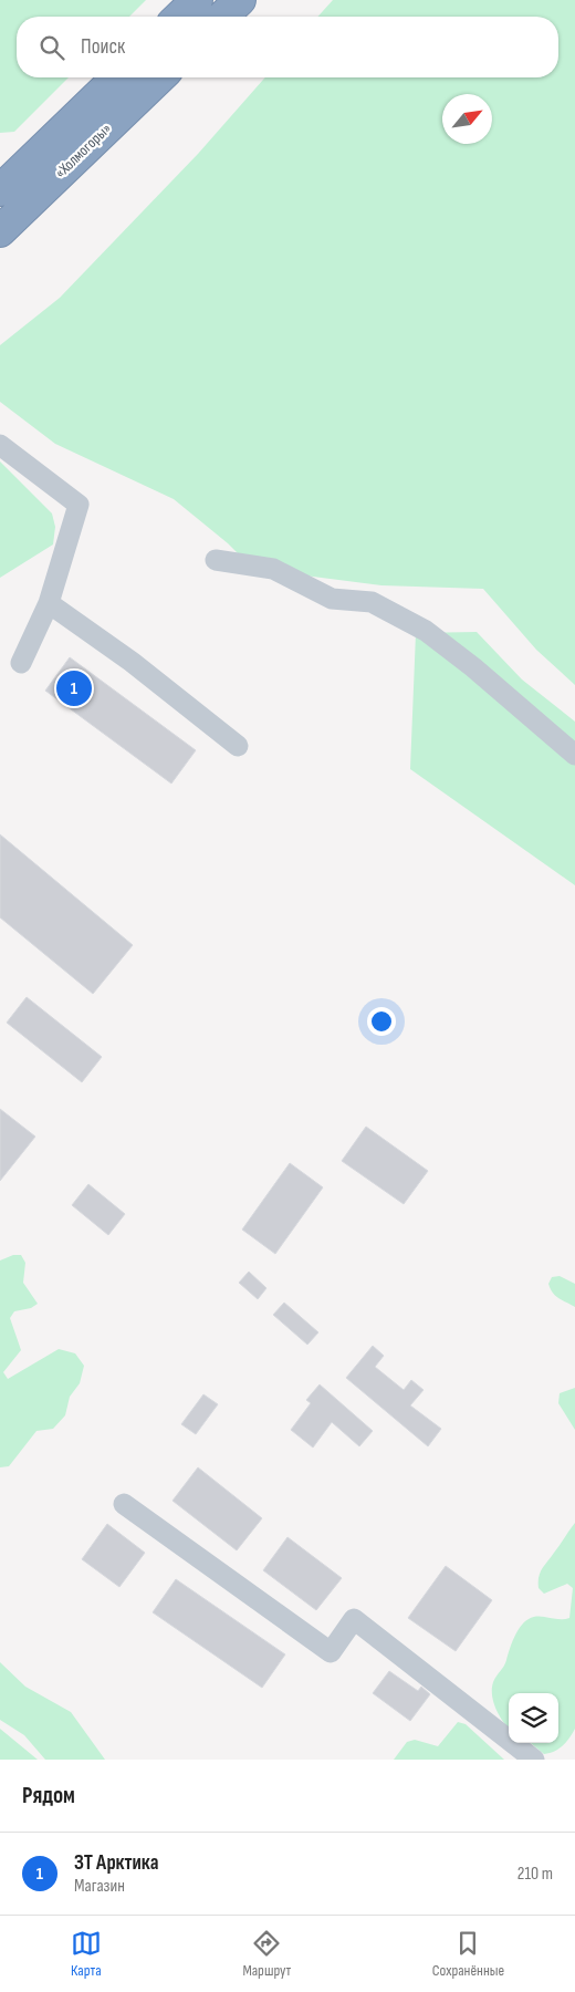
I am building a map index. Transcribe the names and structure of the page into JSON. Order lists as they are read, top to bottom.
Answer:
{
  "streets": {
    "highway": ["«Холмогоры»"]
  },
  "north": "top right",
  "page": {
    "search": "Поиск",
    "pins": "1",
    "heading": "Рядом",
    "list": [
      {
        "mark": "1",
        "name": "ЗТ Арктика",
        "note": "Магазин",
        "value": "210 m"
      }
    ],
    "nav": ["Карта", "Маршрут", "Сохранённые"]
  }
}
